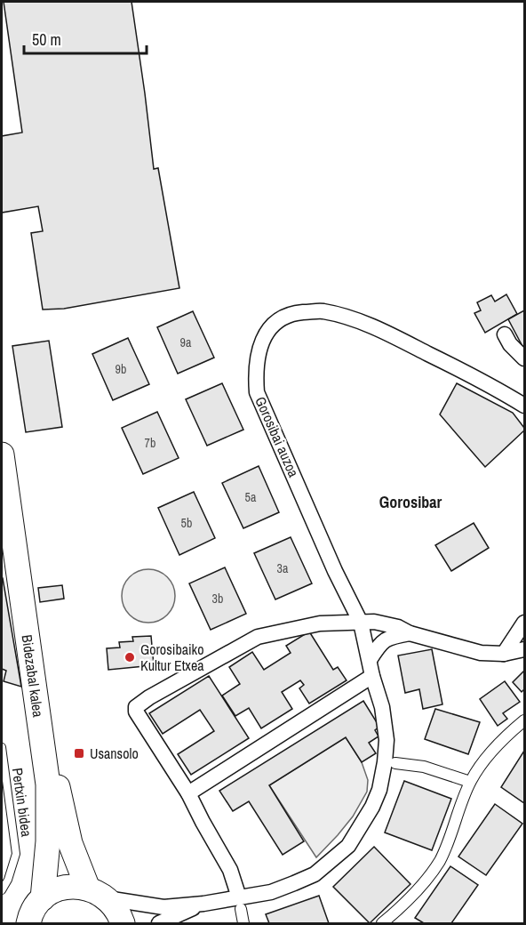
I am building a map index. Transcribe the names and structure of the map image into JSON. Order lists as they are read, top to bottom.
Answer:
{
  "streets": {
    "highway": ["Bidezabal kalea"],
    "street": ["Gorosibai auzoa"],
    "lane": ["Pertxin bidea"]
  },
  "districts": ["Gorosibar"],
  "places": {
    "other": ["Gorosibaiko Kultur Etxea"],
    "transit": ["Usansolo"]
  },
  "house_numbers": [
    "9a",
    "9b",
    "7b",
    "5a",
    "5b",
    "3a",
    "3b"
  ],
  "scale_bar": "50 m"
}
